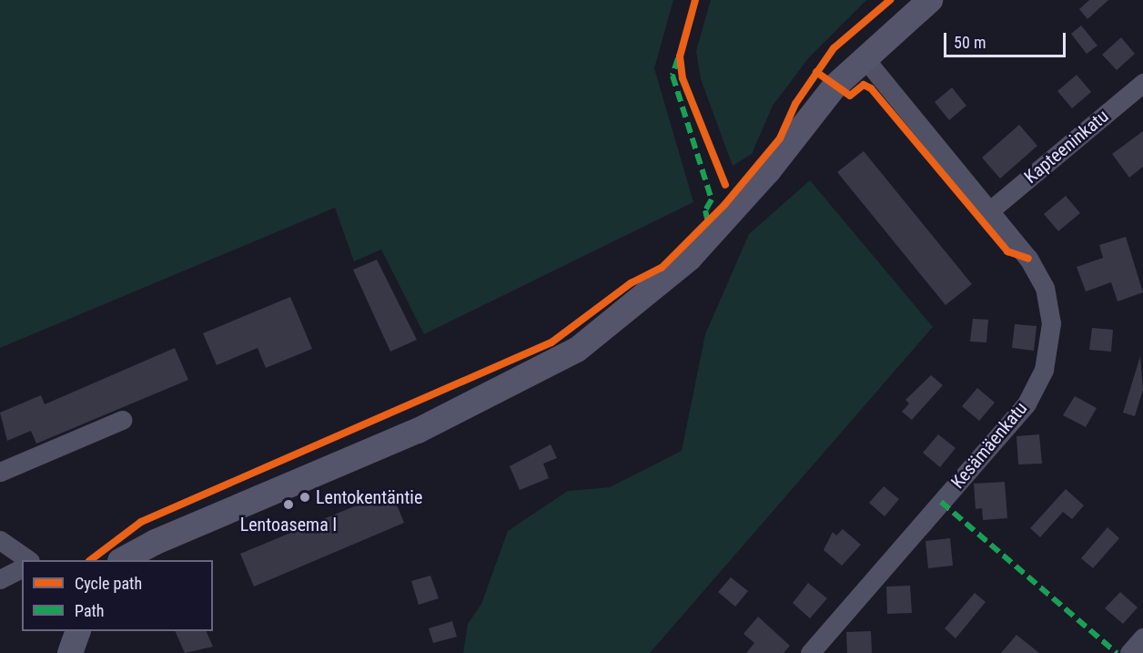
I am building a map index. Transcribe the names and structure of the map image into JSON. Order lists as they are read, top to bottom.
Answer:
{
  "streets": {
    "street": ["Kapteeninkatu", "Kesämäenkatu"]
  },
  "crossings": [
    ["Kapteeninkatu", "Kesämäenkatu"]
  ],
  "places": ["Lentokentäntie", "Lentoasema I"],
  "legend": ["Cycle path", "Path"],
  "scale_bar": "50 m"
}
